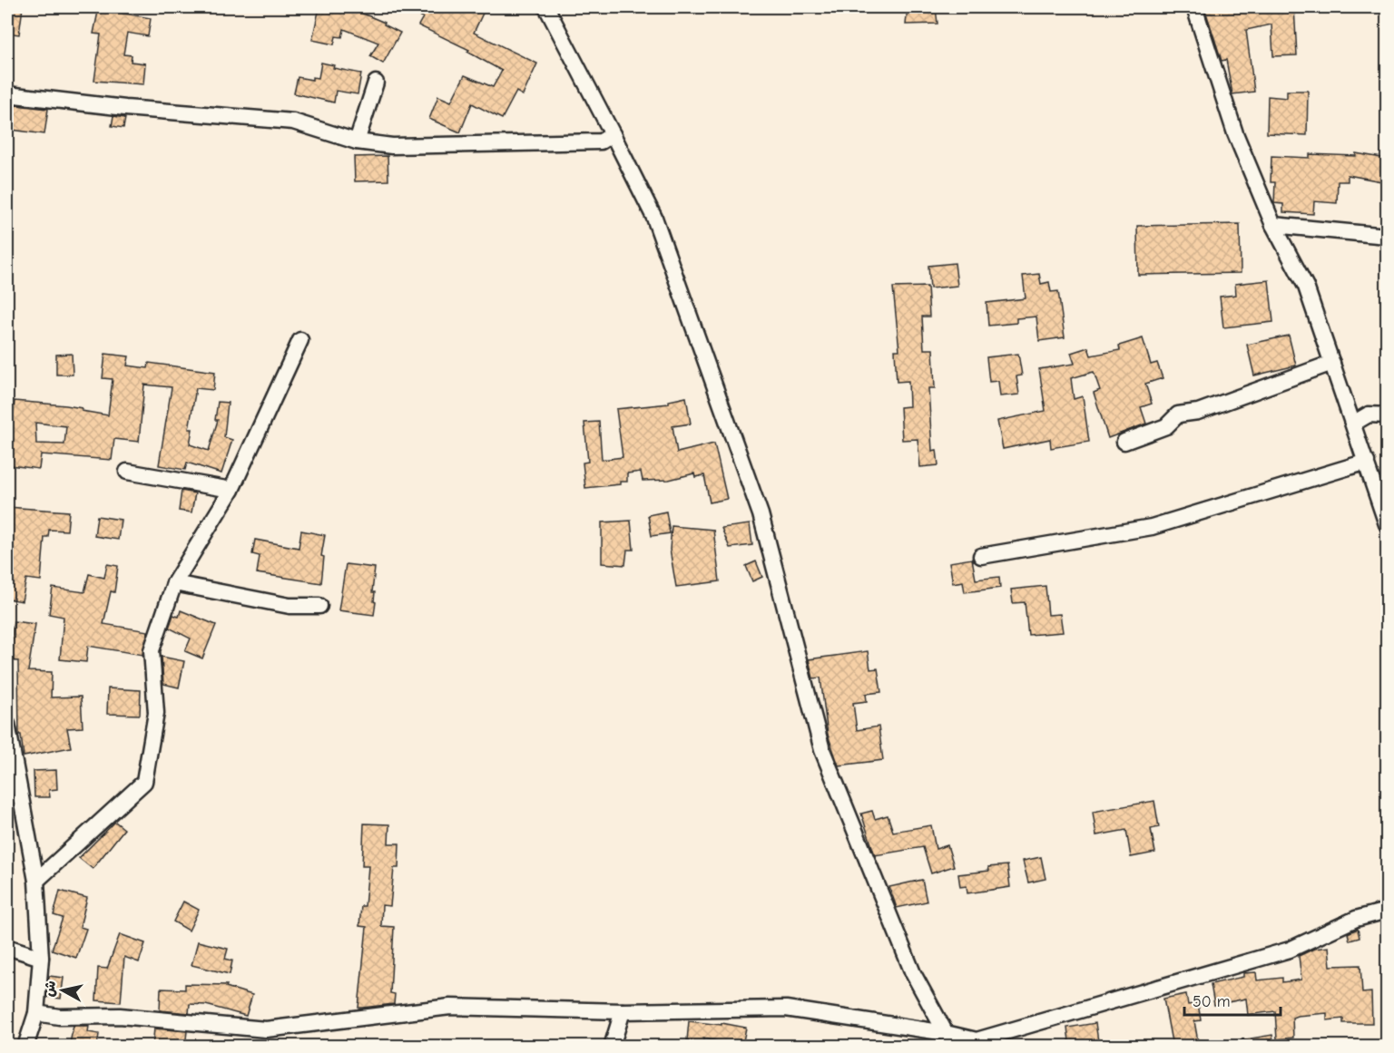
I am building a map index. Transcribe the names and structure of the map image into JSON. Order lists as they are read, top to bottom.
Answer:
{
  "scale_bar": "50 m",
  "north": "left"
}
